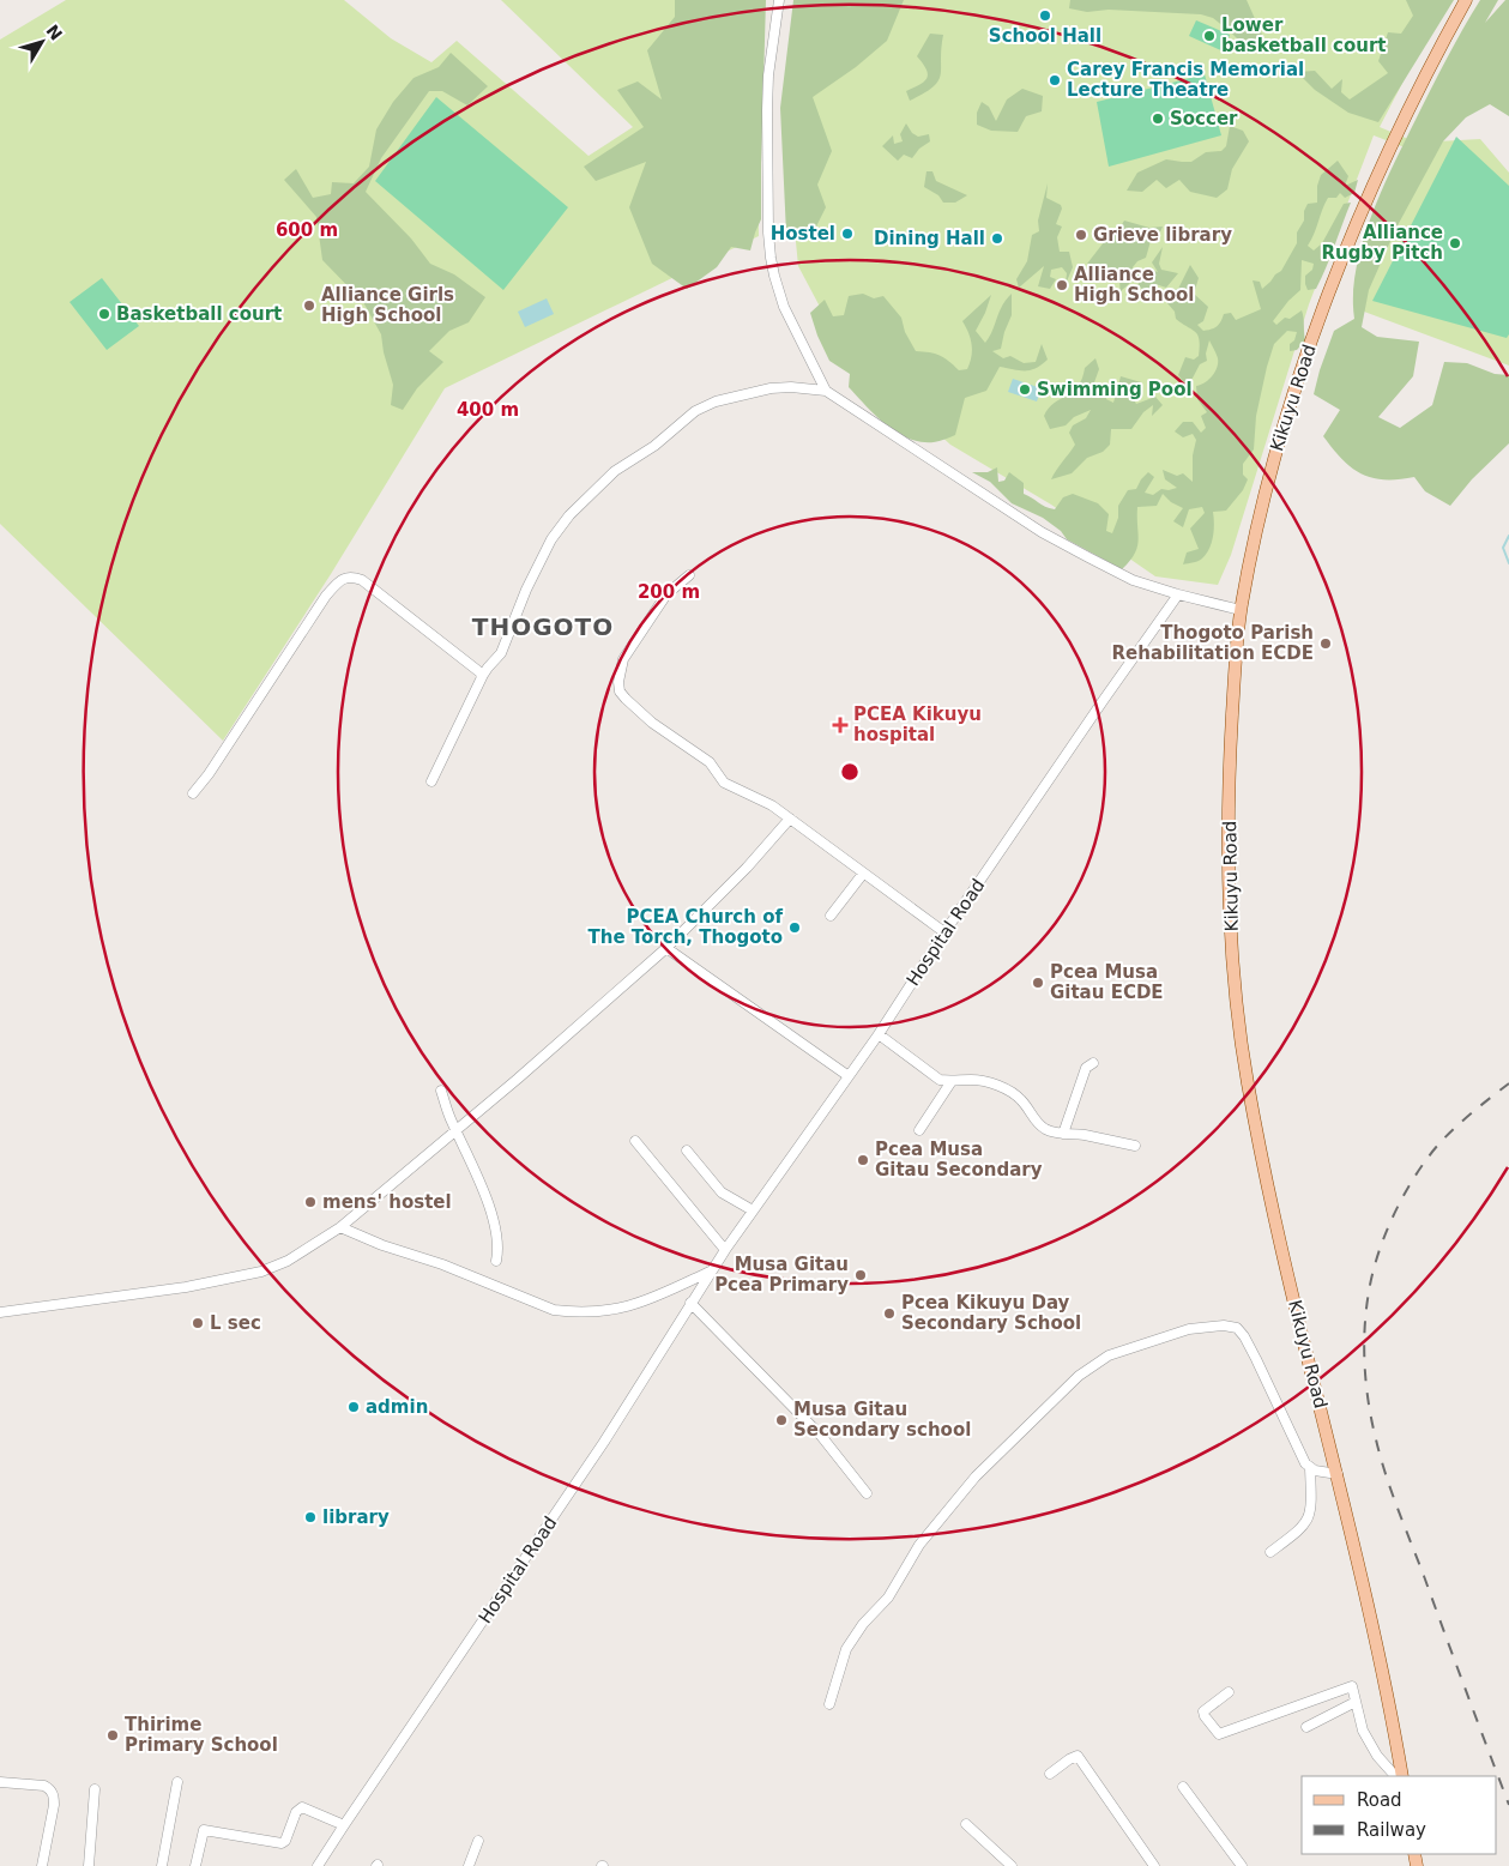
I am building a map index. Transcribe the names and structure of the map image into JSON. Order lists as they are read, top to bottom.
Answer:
{
  "streets": {
    "main road": ["Kikuyu Road"],
    "street": ["Hospital Road"]
  },
  "districts": ["THOGOTO"],
  "places": {
    "other": [
      "School Hall",
      "Lower basketball court",
      "Carey Francis Memorial Lecture Theatre",
      "Soccer",
      "Hostel",
      "Grieve library",
      "Dining Hall",
      "Alliance Rugby Pitch",
      "Alliance High School",
      "Alliance Girls High School",
      "Basketball court",
      "Swimming Pool",
      "Thogoto Parish Rehabilitation ECDE",
      "PCEA Church of The Torch, Thogoto",
      "Pcea Musa Gitau ECDE",
      "Pcea Musa Gitau Secondary",
      "mens' hostel",
      "Musa Gitau Pcea Primary",
      "Pcea Kikuyu Day Secondary School",
      "L sec",
      "admin",
      "Musa Gitau Secondary school",
      "library",
      "Thirime Primary School"
    ],
    "health": ["PCEA Kikuyu hospital"]
  },
  "legend": ["Road", "Railway"],
  "north": "top right",
  "rings": ["600 m", "400 m", "200 m"]
}
